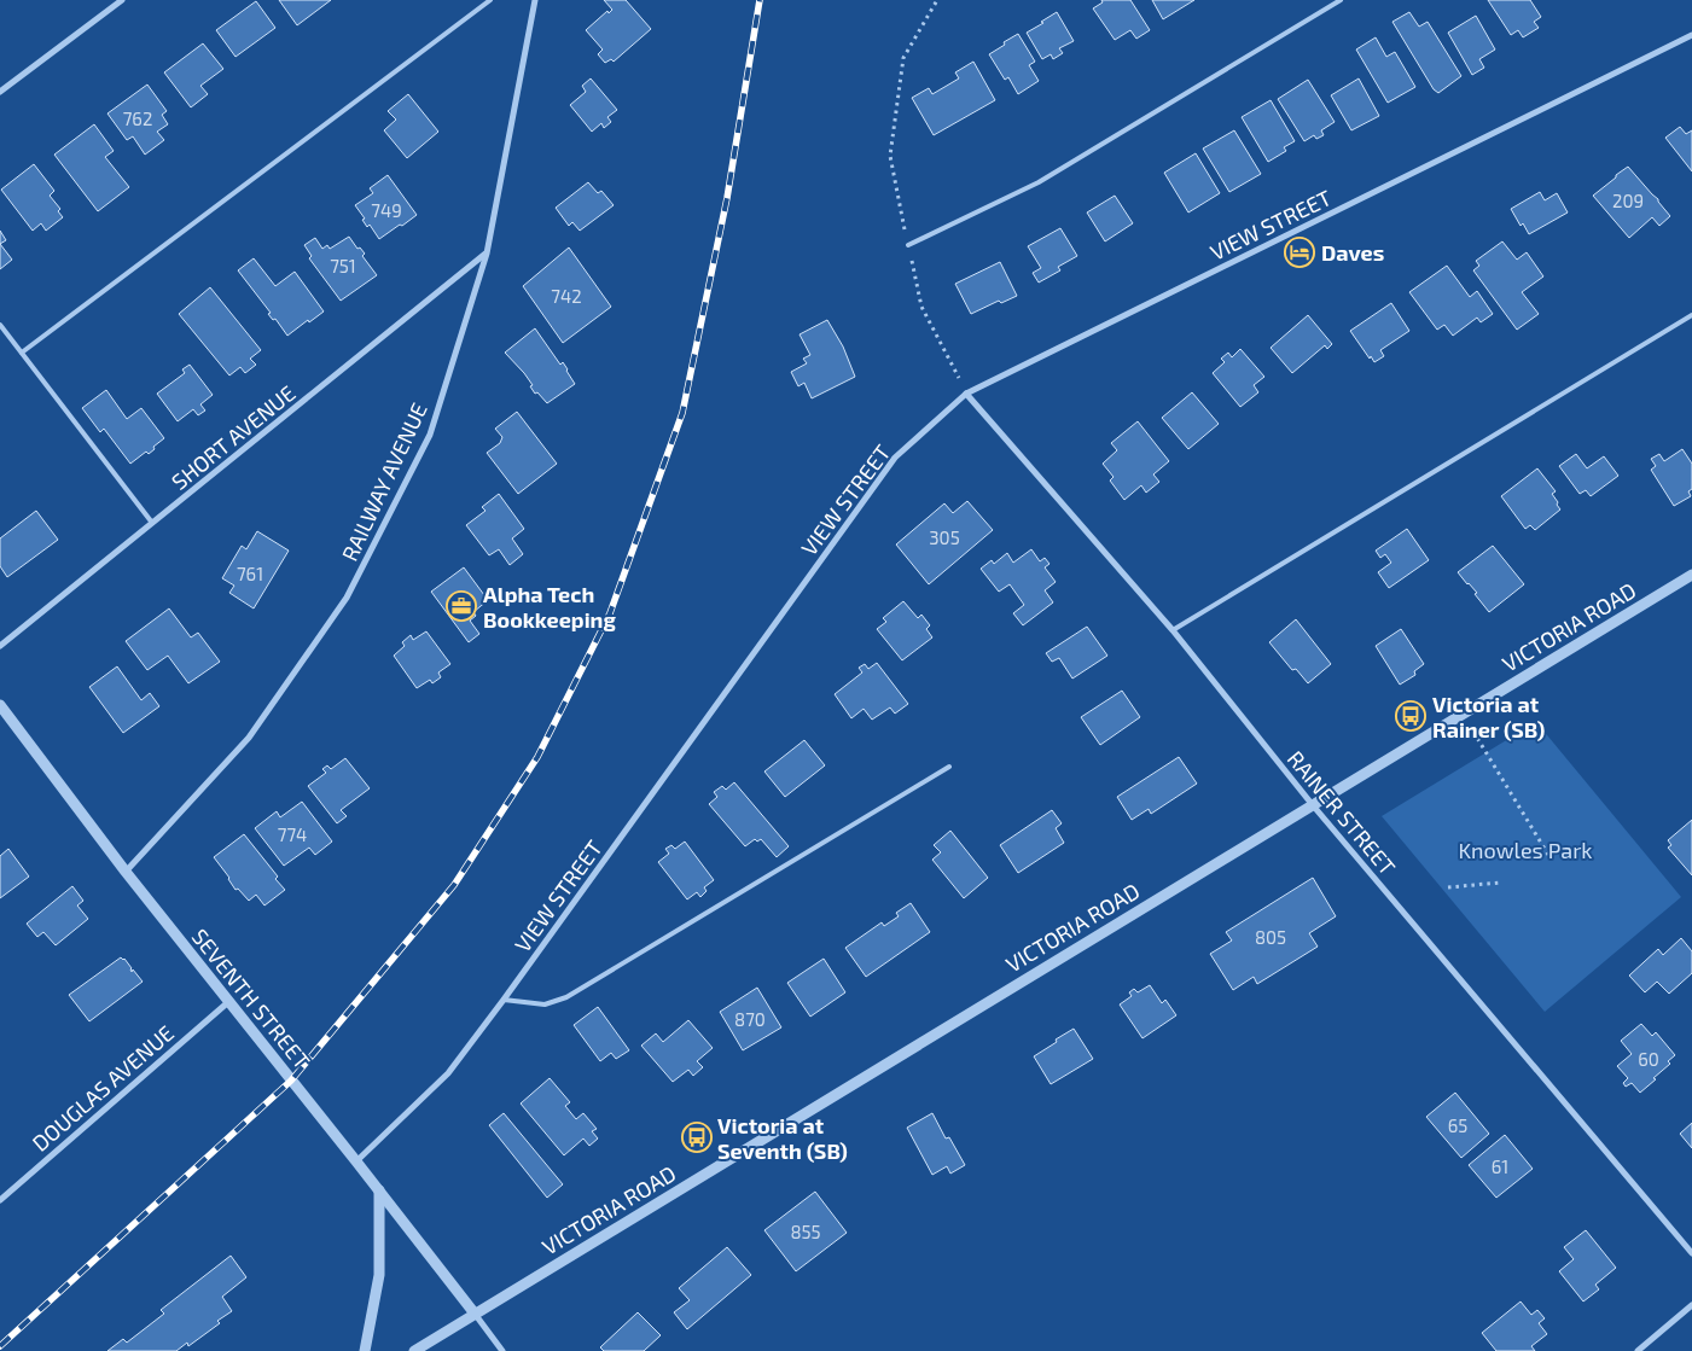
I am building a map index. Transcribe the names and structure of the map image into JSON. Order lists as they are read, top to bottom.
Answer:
{
  "streets": {
    "street": [
      "VIEW STREET",
      "SHORT AVENUE",
      "RAILWAY AVENUE",
      "VICTORIA ROAD",
      "RAINER STREET",
      "SEVENTH STREET",
      "DOUGLAS AVENUE"
    ]
  },
  "crossings": [
    ["VIEW STREET", "RAINER STREET"],
    ["VIEW STREET", "SEVENTH STREET"],
    ["SHORT AVENUE", "RAILWAY AVENUE"],
    ["RAILWAY AVENUE", "SEVENTH STREET"],
    ["VICTORIA ROAD", "RAINER STREET"],
    ["VICTORIA ROAD", "SEVENTH STREET"],
    ["SEVENTH STREET", "DOUGLAS AVENUE"]
  ],
  "parks": ["Knowles Park"],
  "places": {
    "hotel": ["Daves"],
    "office": ["Alpha Tech Bookkeeping"],
    "bus stop": ["Victoria at Rainer (SB)", "Victoria at Seventh (SB)"]
  },
  "house_numbers": [
    "762",
    "209",
    "749",
    "751",
    "742",
    "305",
    "761",
    "774",
    "805",
    "870",
    "60",
    "65",
    "61",
    "855"
  ]
}
